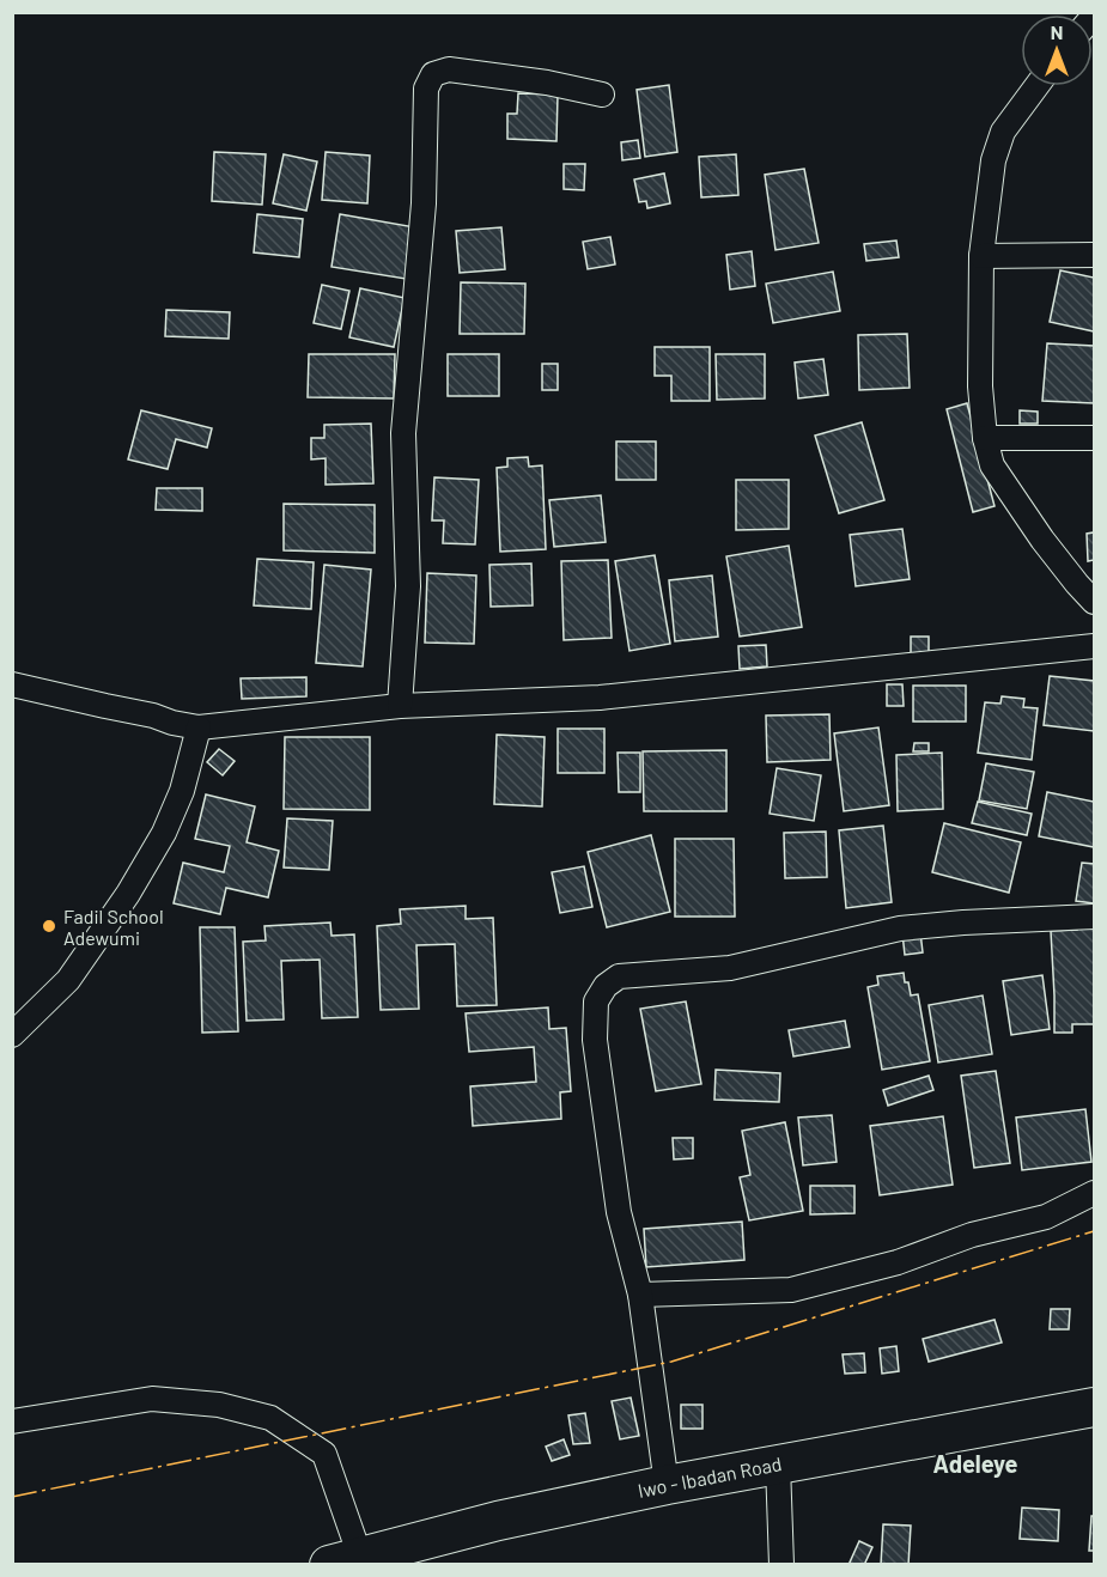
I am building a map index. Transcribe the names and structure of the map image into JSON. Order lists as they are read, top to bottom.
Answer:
{
  "streets": {
    "main road": ["Iwo - Ibadan Road"]
  },
  "districts": ["Adeleye"],
  "places": ["Fadil School Adewumi"],
  "north": "top"
}
